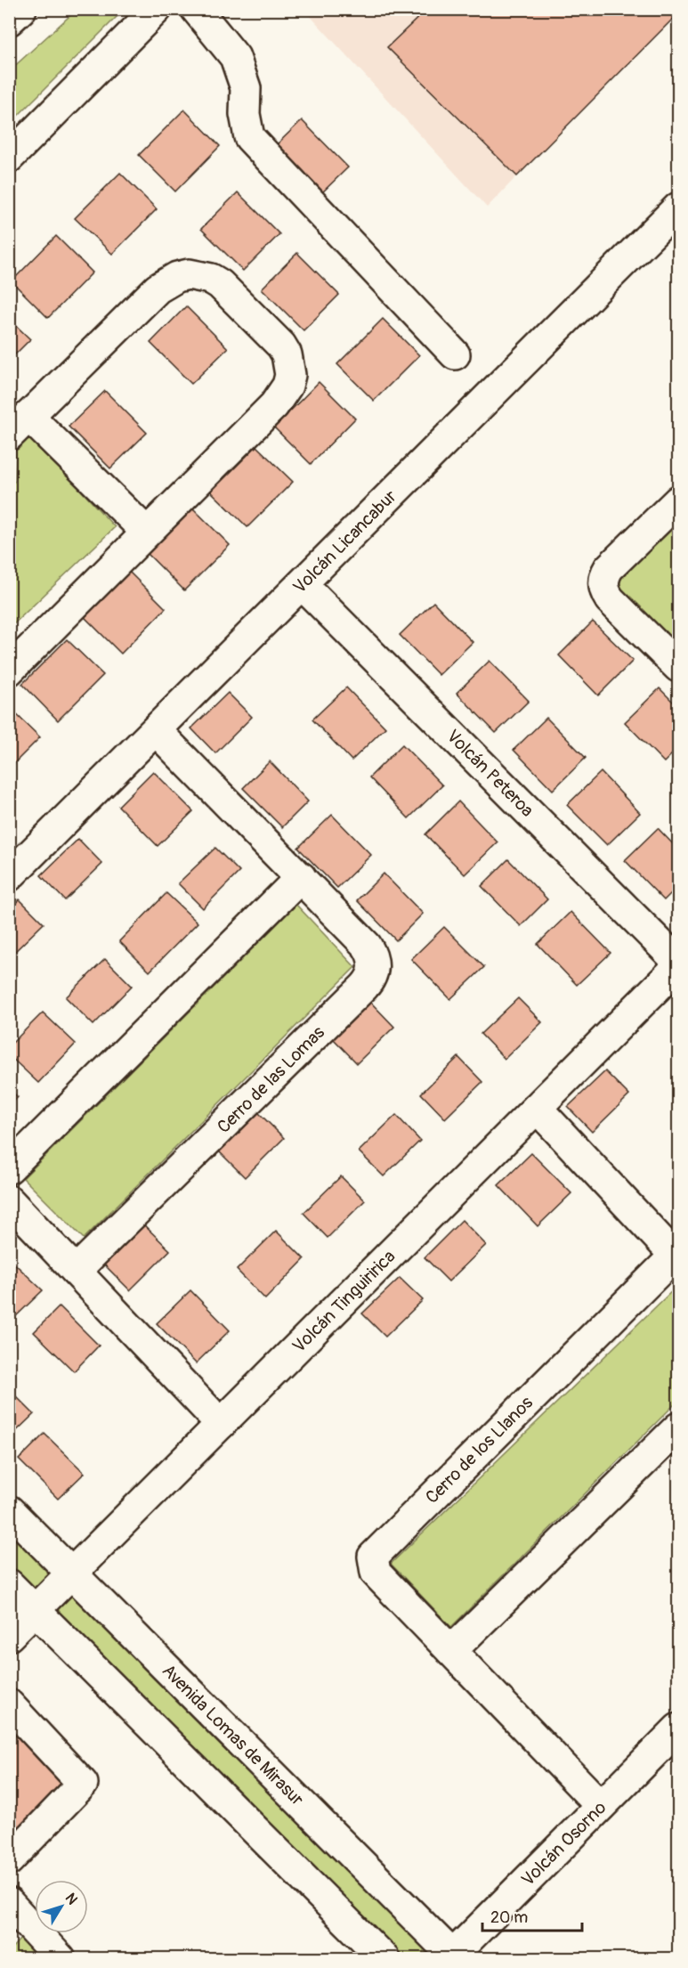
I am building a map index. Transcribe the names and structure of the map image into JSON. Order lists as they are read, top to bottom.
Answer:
{
  "streets": {
    "street": [
      "Volcán Licancabur",
      "Volcán Peteroa",
      "Cerro de las Lomas",
      "Volcán Tinguiririca",
      "Cerro de los Llanos",
      "Avenida Lomas de Mirasur",
      "Volcán Osorno"
    ]
  },
  "crossings": [
    ["Volcán Licancabur", "Volcán Peteroa"],
    ["Volcán Licancabur", "Cerro de las Lomas"],
    ["Volcán Tinguiririca", "Cerro de los Llanos"],
    ["Volcán Tinguiririca", "Avenida Lomas de Mirasur"],
    ["Cerro de los Llanos", "Volcán Osorno"],
    ["Avenida Lomas de Mirasur", "Volcán Osorno"]
  ],
  "scale_bar": "20 m",
  "north": "top right"
}
